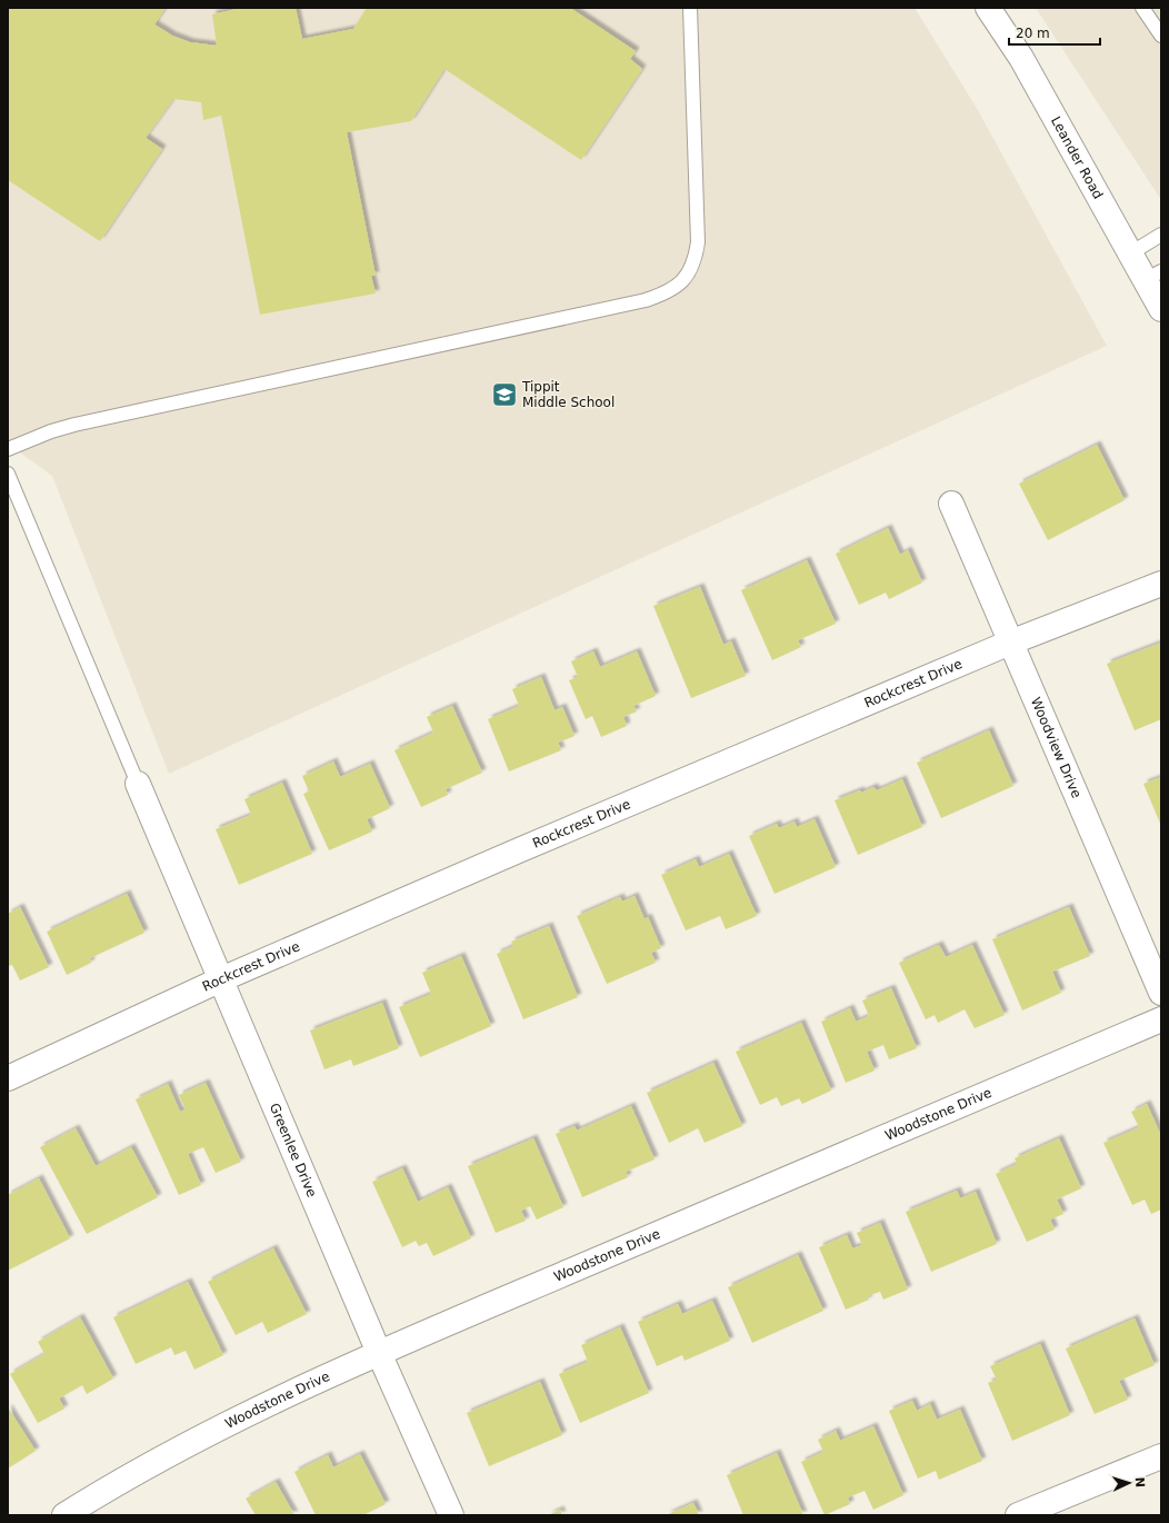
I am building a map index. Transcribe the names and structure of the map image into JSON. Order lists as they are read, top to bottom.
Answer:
{
  "streets": {
    "street": [
      "Leander Road",
      "Rockcrest Drive",
      "Woodview Drive",
      "Woodstone Drive",
      "Greenlee Drive"
    ]
  },
  "crossings": [
    ["Rockcrest Drive", "Woodview Drive"],
    ["Rockcrest Drive", "Greenlee Drive"],
    ["Woodstone Drive", "Greenlee Drive"]
  ],
  "places": {
    "school or university": ["Tippit Middle School"]
  },
  "scale_bar": "20 m",
  "north": "right"
}
